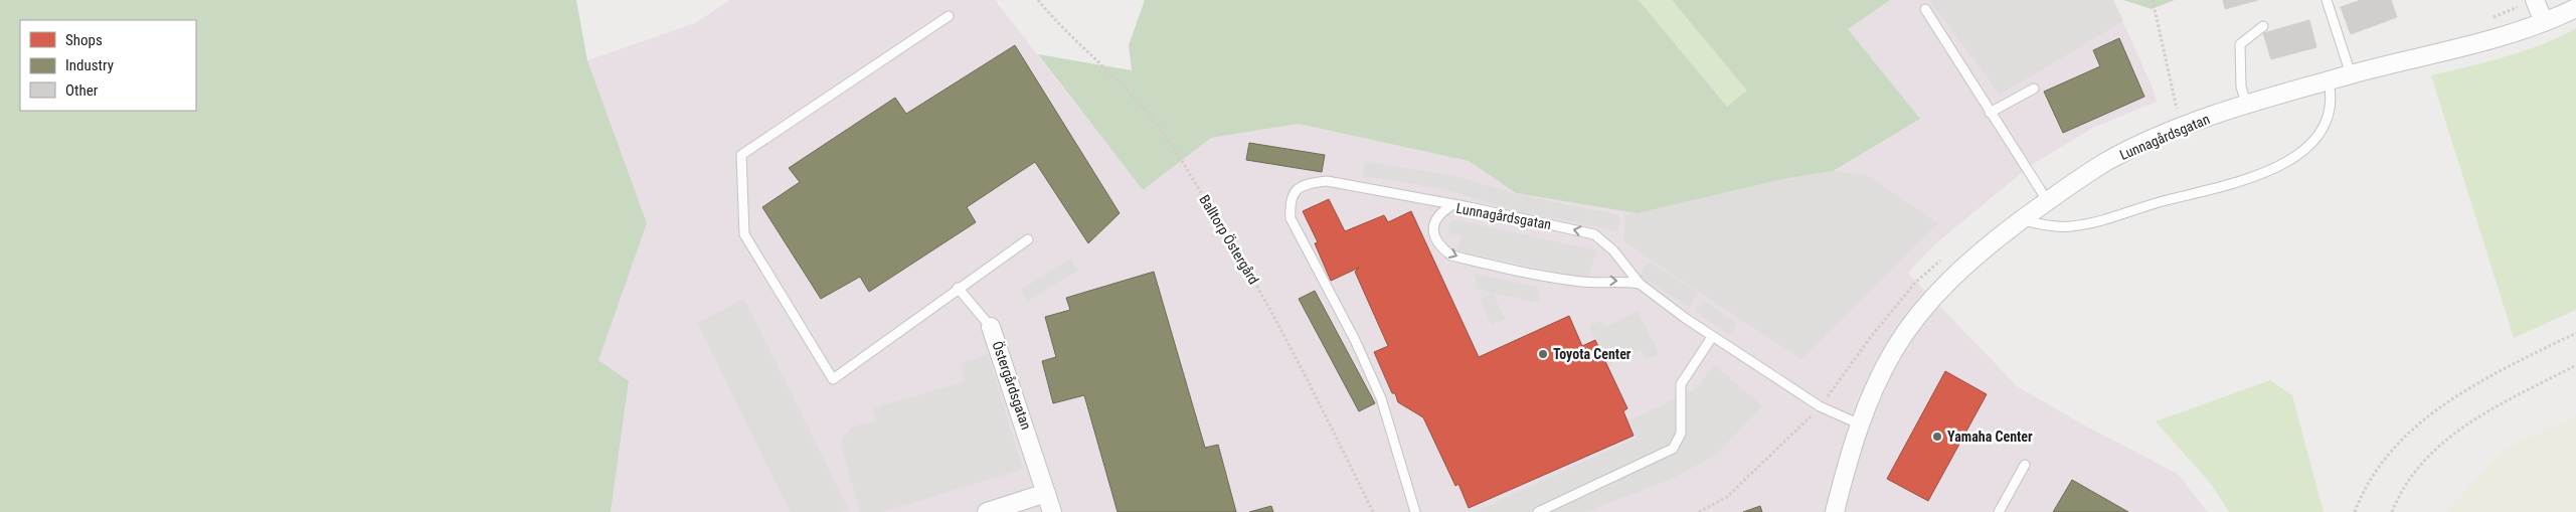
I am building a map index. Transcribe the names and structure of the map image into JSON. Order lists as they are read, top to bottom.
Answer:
{
  "streets": {
    "street": ["Lunnagårdsgatan", "Östergårdsgatan"],
    "path": ["Balltorp Östergård"]
  },
  "places": ["Toyota Center", "Yamaha Center"],
  "legend": ["Shops", "Industry", "Other"]
}
